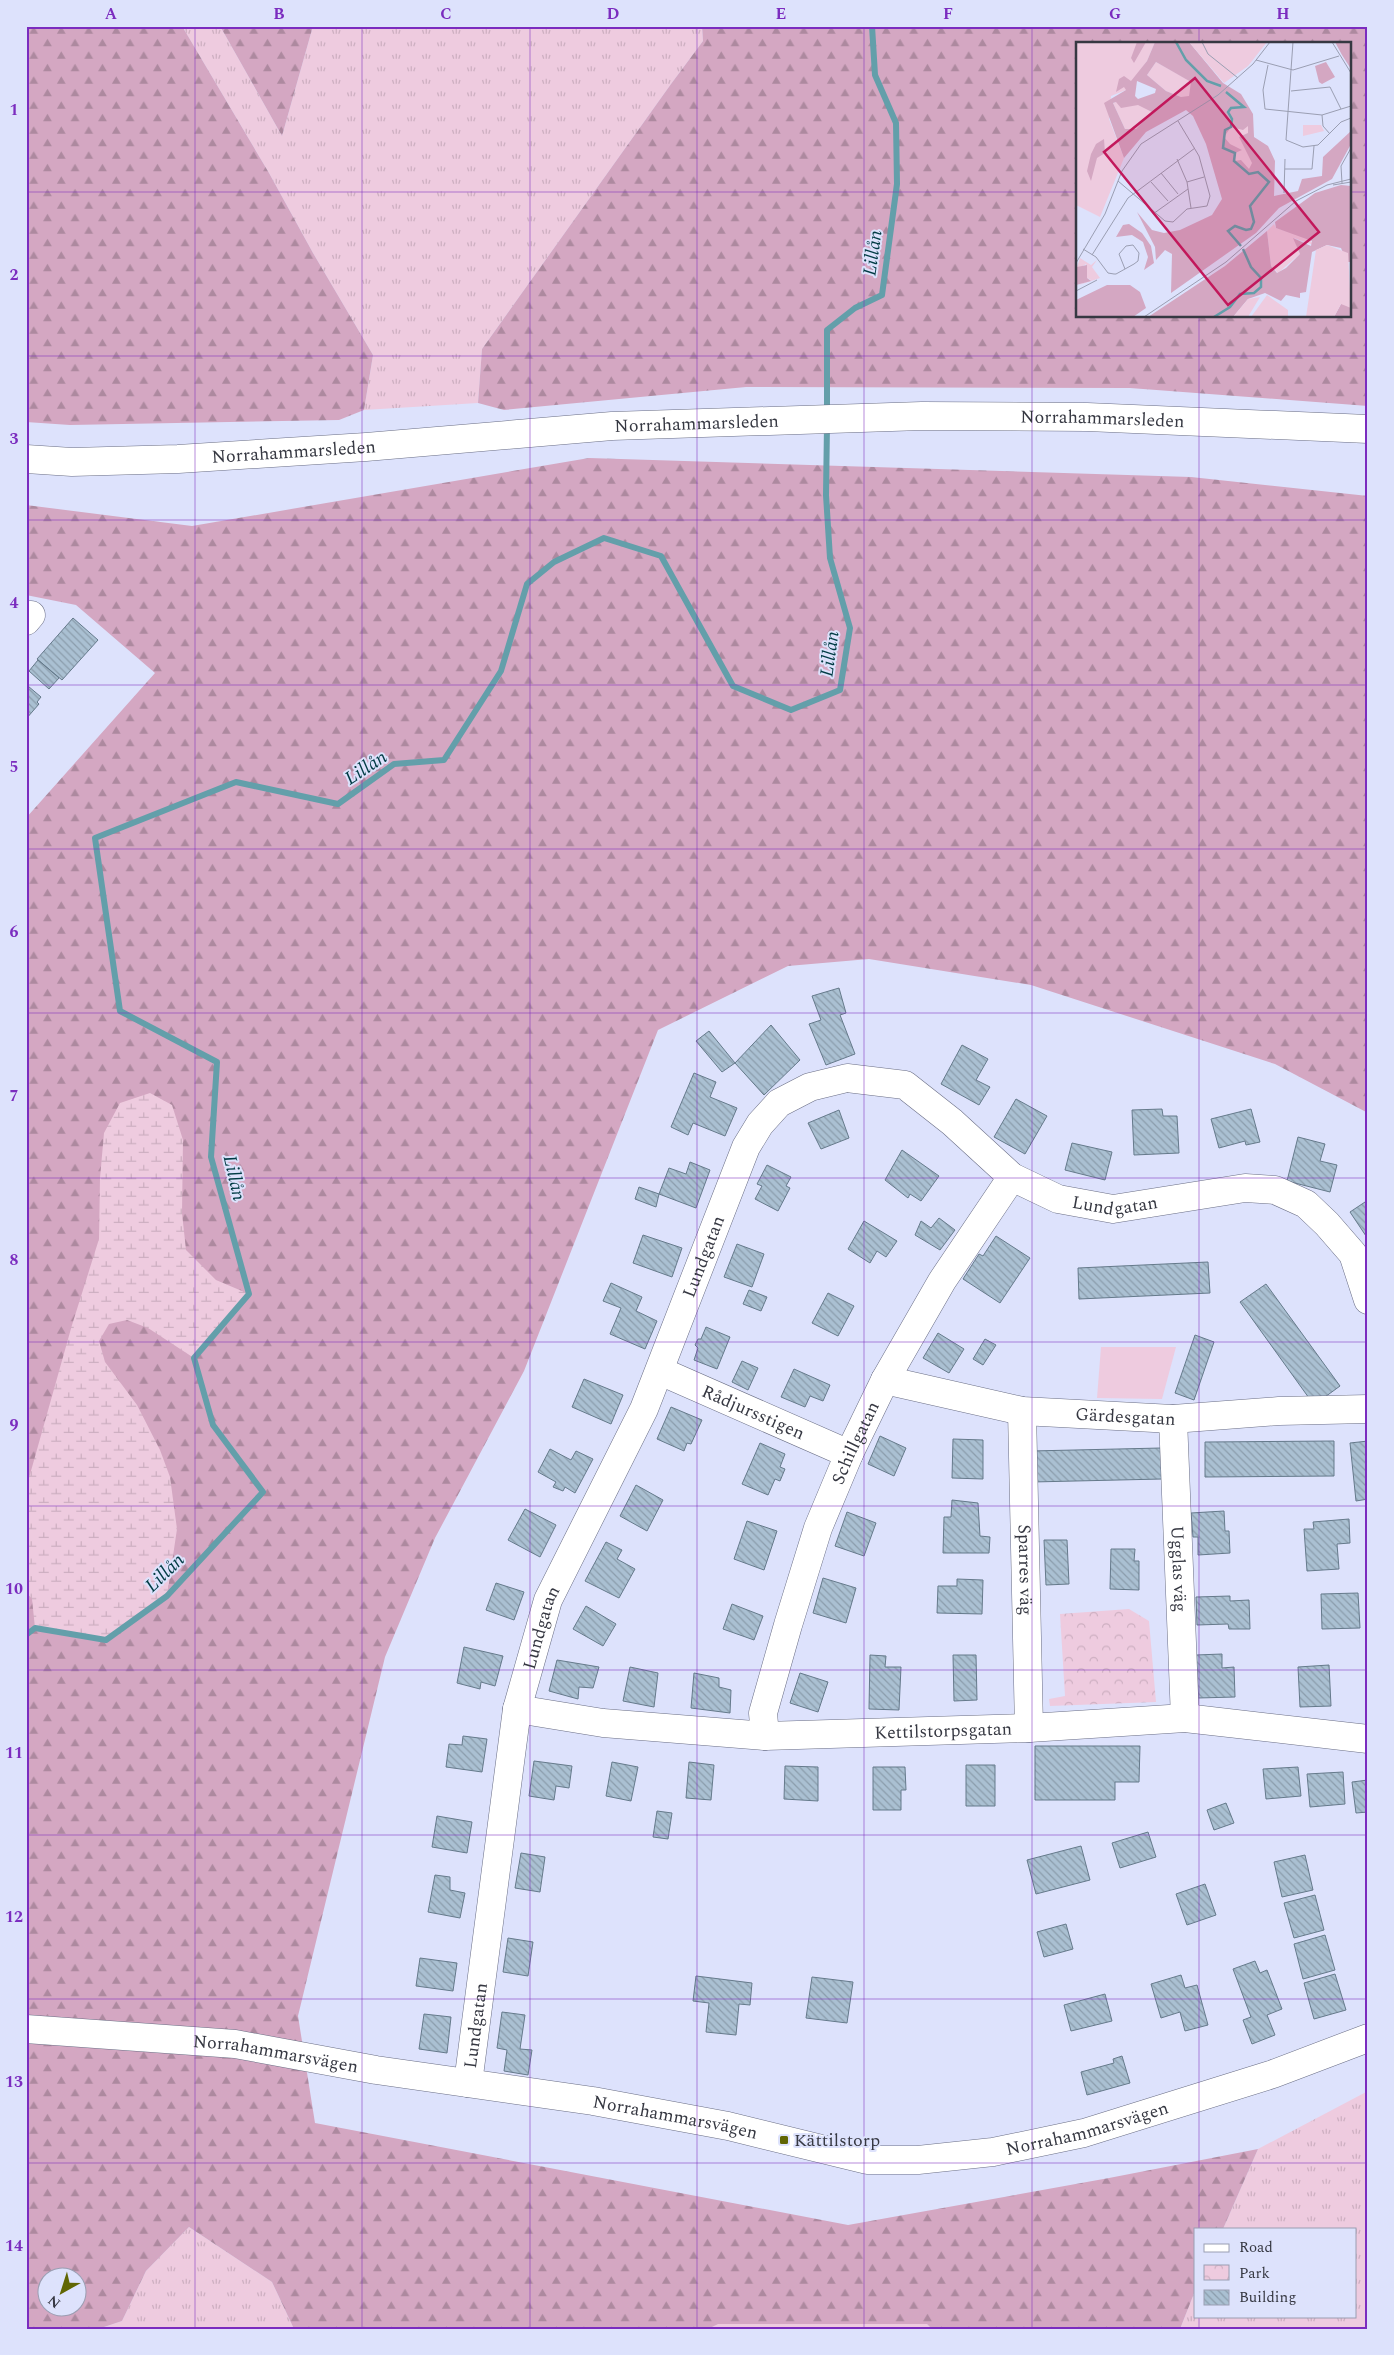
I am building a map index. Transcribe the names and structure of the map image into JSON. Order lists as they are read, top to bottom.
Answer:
{
  "streets": {
    "street": [
      "Norrahammarsleden",
      "Lundgatan",
      "Rådjursstigen",
      "Gärdesgatan",
      "Schillgatan",
      "Ugglas väg",
      "Sparres väg",
      "Kettilstorpsgatan",
      "Norrahammarsvägen"
    ]
  },
  "crossings": [
    ["Lundgatan", "Rådjursstigen"],
    ["Lundgatan", "Schillgatan"],
    ["Lundgatan", "Kettilstorpsgatan"],
    ["Lundgatan", "Norrahammarsvägen"],
    ["Rådjursstigen", "Schillgatan"],
    ["Gärdesgatan", "Schillgatan"],
    ["Gärdesgatan", "Ugglas väg"],
    ["Gärdesgatan", "Sparres väg"],
    ["Schillgatan", "Kettilstorpsgatan"],
    ["Ugglas väg", "Kettilstorpsgatan"],
    ["Sparres väg", "Kettilstorpsgatan"]
  ],
  "water": ["Lillån"],
  "places": {
    "transit": ["Kättilstorp"]
  },
  "legend": ["Road", "Park", "Building"],
  "north": "bottom left",
  "grid": {
    "columns": [
      "A",
      "B",
      "C",
      "D",
      "E",
      "F",
      "G",
      "H"
    ],
    "rows": [
      "1",
      "2",
      "3",
      "4",
      "5",
      "6",
      "7",
      "8",
      "9",
      "10",
      "11",
      "12",
      "13",
      "14"
    ]
  }
}
